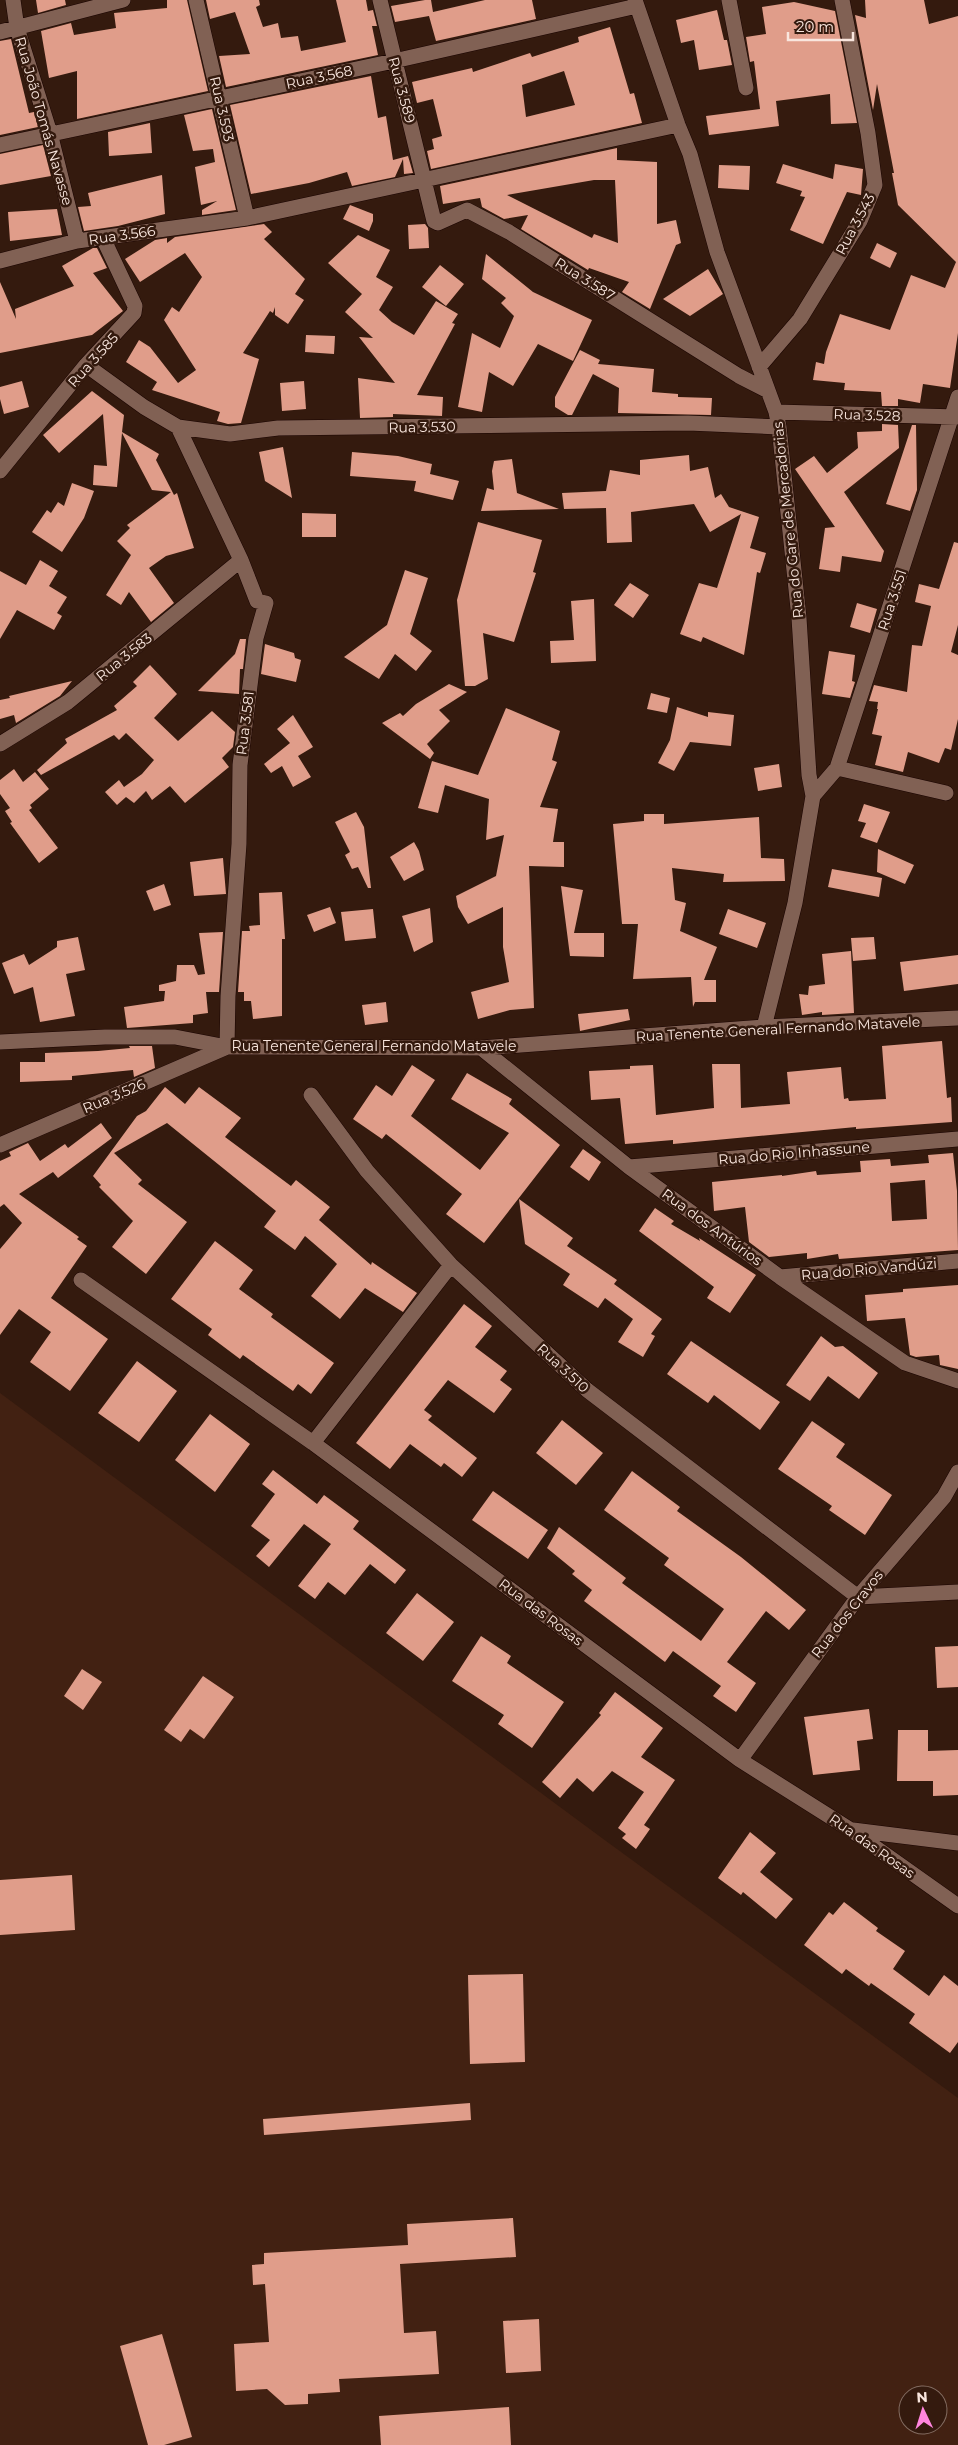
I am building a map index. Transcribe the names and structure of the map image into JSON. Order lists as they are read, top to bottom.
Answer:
{
  "streets": {
    "street": [
      "Rua 3.568",
      "Rua 3.589",
      "Rua 3.593",
      "Rua João Tomás Navasse",
      "Rua 3.543",
      "Rua 3.566",
      "Rua 3.587",
      "Rua 3.585",
      "Rua 3.528",
      "Rua 3.530",
      "Rua do Gare de Mercadorias",
      "Rua 3.551",
      "Rua 3.583",
      "Rua 3.581",
      "Rua Tenente General Fernando Matavele",
      "Rua 3.526",
      "Rua do Rio Inhassune",
      "Rua dos Antúrios",
      "Rua do Rio Vandúzi",
      "Rua 3.510",
      "Rua das Rosas",
      "Rua dos Cravos"
    ]
  },
  "crossings": [
    ["Rua 3.568", "Rua 3.589"],
    ["Rua 3.568", "Rua 3.593"],
    ["Rua 3.568", "Rua João Tomás Navasse"],
    ["Rua 3.568", "Rua do Gare de Mercadorias"],
    ["Rua 3.589", "Rua 3.566"],
    ["Rua 3.589", "Rua 3.587"],
    ["Rua 3.593", "Rua 3.566"],
    ["Rua João Tomás Navasse", "Rua 3.566"],
    ["Rua 3.543", "Rua do Gare de Mercadorias"],
    ["Rua 3.566", "Rua 3.587"],
    ["Rua 3.566", "Rua 3.585"],
    ["Rua 3.566", "Rua do Gare de Mercadorias"],
    ["Rua 3.587", "Rua do Gare de Mercadorias"],
    ["Rua 3.585", "Rua 3.530"],
    ["Rua 3.528", "Rua do Gare de Mercadorias"],
    ["Rua 3.528", "Rua 3.551"],
    ["Rua 3.530", "Rua do Gare de Mercadorias"],
    ["Rua 3.530", "Rua 3.581"],
    ["Rua do Gare de Mercadorias", "Rua 3.551"],
    ["Rua do Gare de Mercadorias", "Rua Tenente General Fernando Matavele"],
    ["Rua 3.583", "Rua 3.581"],
    ["Rua 3.581", "Rua Tenente General Fernando Matavele"],
    ["Rua 3.581", "Rua 3.526"],
    ["Rua Tenente General Fernando Matavele", "Rua 3.526"],
    ["Rua Tenente General Fernando Matavele", "Rua dos Antúrios"],
    ["Rua do Rio Inhassune", "Rua dos Antúrios"],
    ["Rua dos Antúrios", "Rua do Rio Vandúzi"],
    ["Rua 3.510", "Rua dos Cravos"],
    ["Rua das Rosas", "Rua dos Cravos"]
  ],
  "scale_bar": "20 m",
  "north": "top"
}
